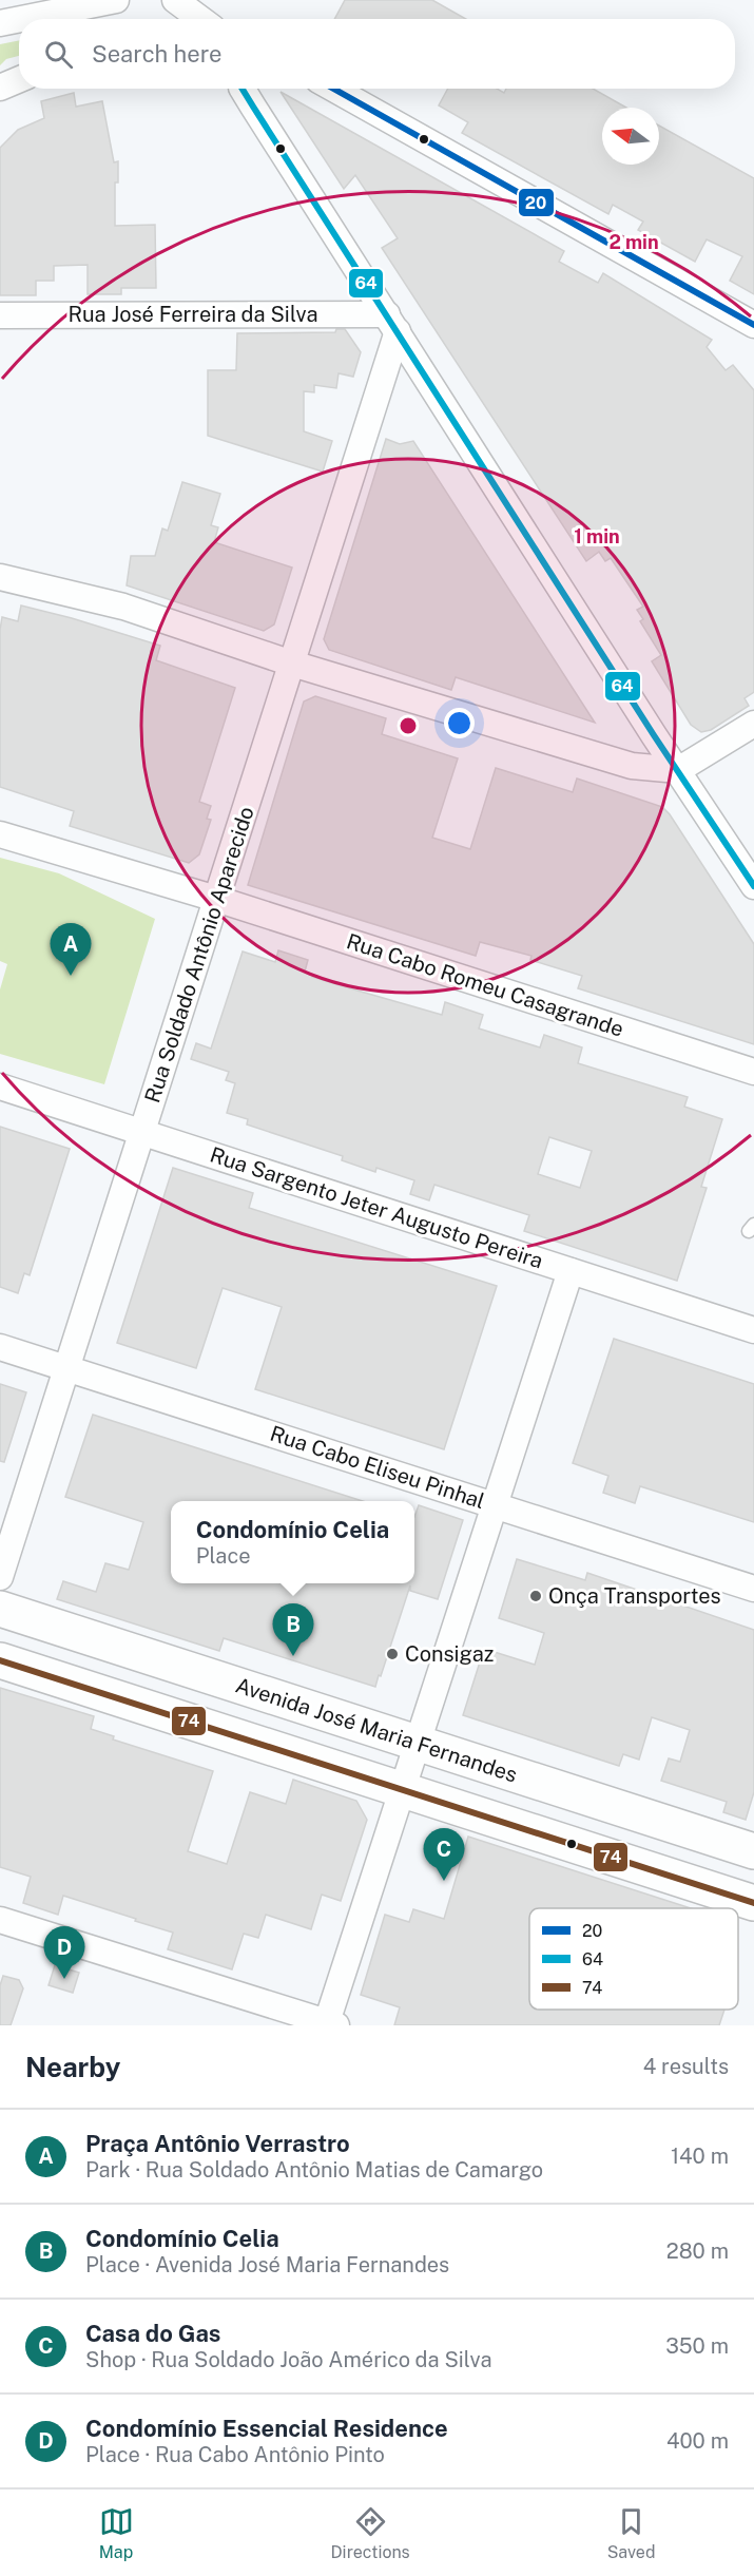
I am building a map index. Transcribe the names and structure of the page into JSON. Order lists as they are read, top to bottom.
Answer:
{
  "streets": {
    "main road": ["Avenida José Maria Fernandes"],
    "street": [
      "Rua José Ferreira da Silva",
      "Rua Soldado Antônio Aparecido",
      "Rua Cabo Romeu Casagrande",
      "Rua Sargento Jeter Augusto Pereira",
      "Rua Cabo Eliseu Pinhal"
    ]
  },
  "crossings": [
    ["Rua José Ferreira da Silva", "Rua Soldado Antônio Aparecido"],
    ["Rua Soldado Antônio Aparecido", "Rua Cabo Romeu Casagrande"],
    ["Rua Soldado Antônio Aparecido", "Rua Sargento Jeter Augusto Pereira"],
    ["Rua Soldado Antônio Aparecido", "Rua Cabo Eliseu Pinhal"]
  ],
  "places": ["Onça Transportes", "Consigaz"],
  "lines": ["transit line 20", "transit line 64", "transit line 74"],
  "legend": ["20", "64", "74"],
  "north": "left",
  "page": {
    "search": "Search here",
    "pins": [
      "A",
      "B",
      "C",
      "D"
    ],
    "popup": ["Condomínio Celia", "Place"],
    "heading": ["Nearby", "4 results"],
    "list": [
      {
        "mark": "A",
        "name": "Praça Antônio Verrastro",
        "note": "Park · Rua Soldado Antônio Matias de Camargo",
        "value": "140 m"
      },
      {
        "mark": "B",
        "name": "Condomínio Celia",
        "note": "Place · Avenida José Maria Fernandes",
        "value": "280 m"
      },
      {
        "mark": "C",
        "name": "Casa do Gas",
        "note": "Shop · Rua Soldado João Américo da Silva",
        "value": "350 m"
      },
      {
        "mark": "D",
        "name": "Condomínio Essencial Residence",
        "note": "Place · Rua Cabo Antônio Pinto",
        "value": "400 m"
      }
    ],
    "nav": ["Map", "Directions", "Saved"]
  },
  "rings": ["2 min", "1 min"]
}
